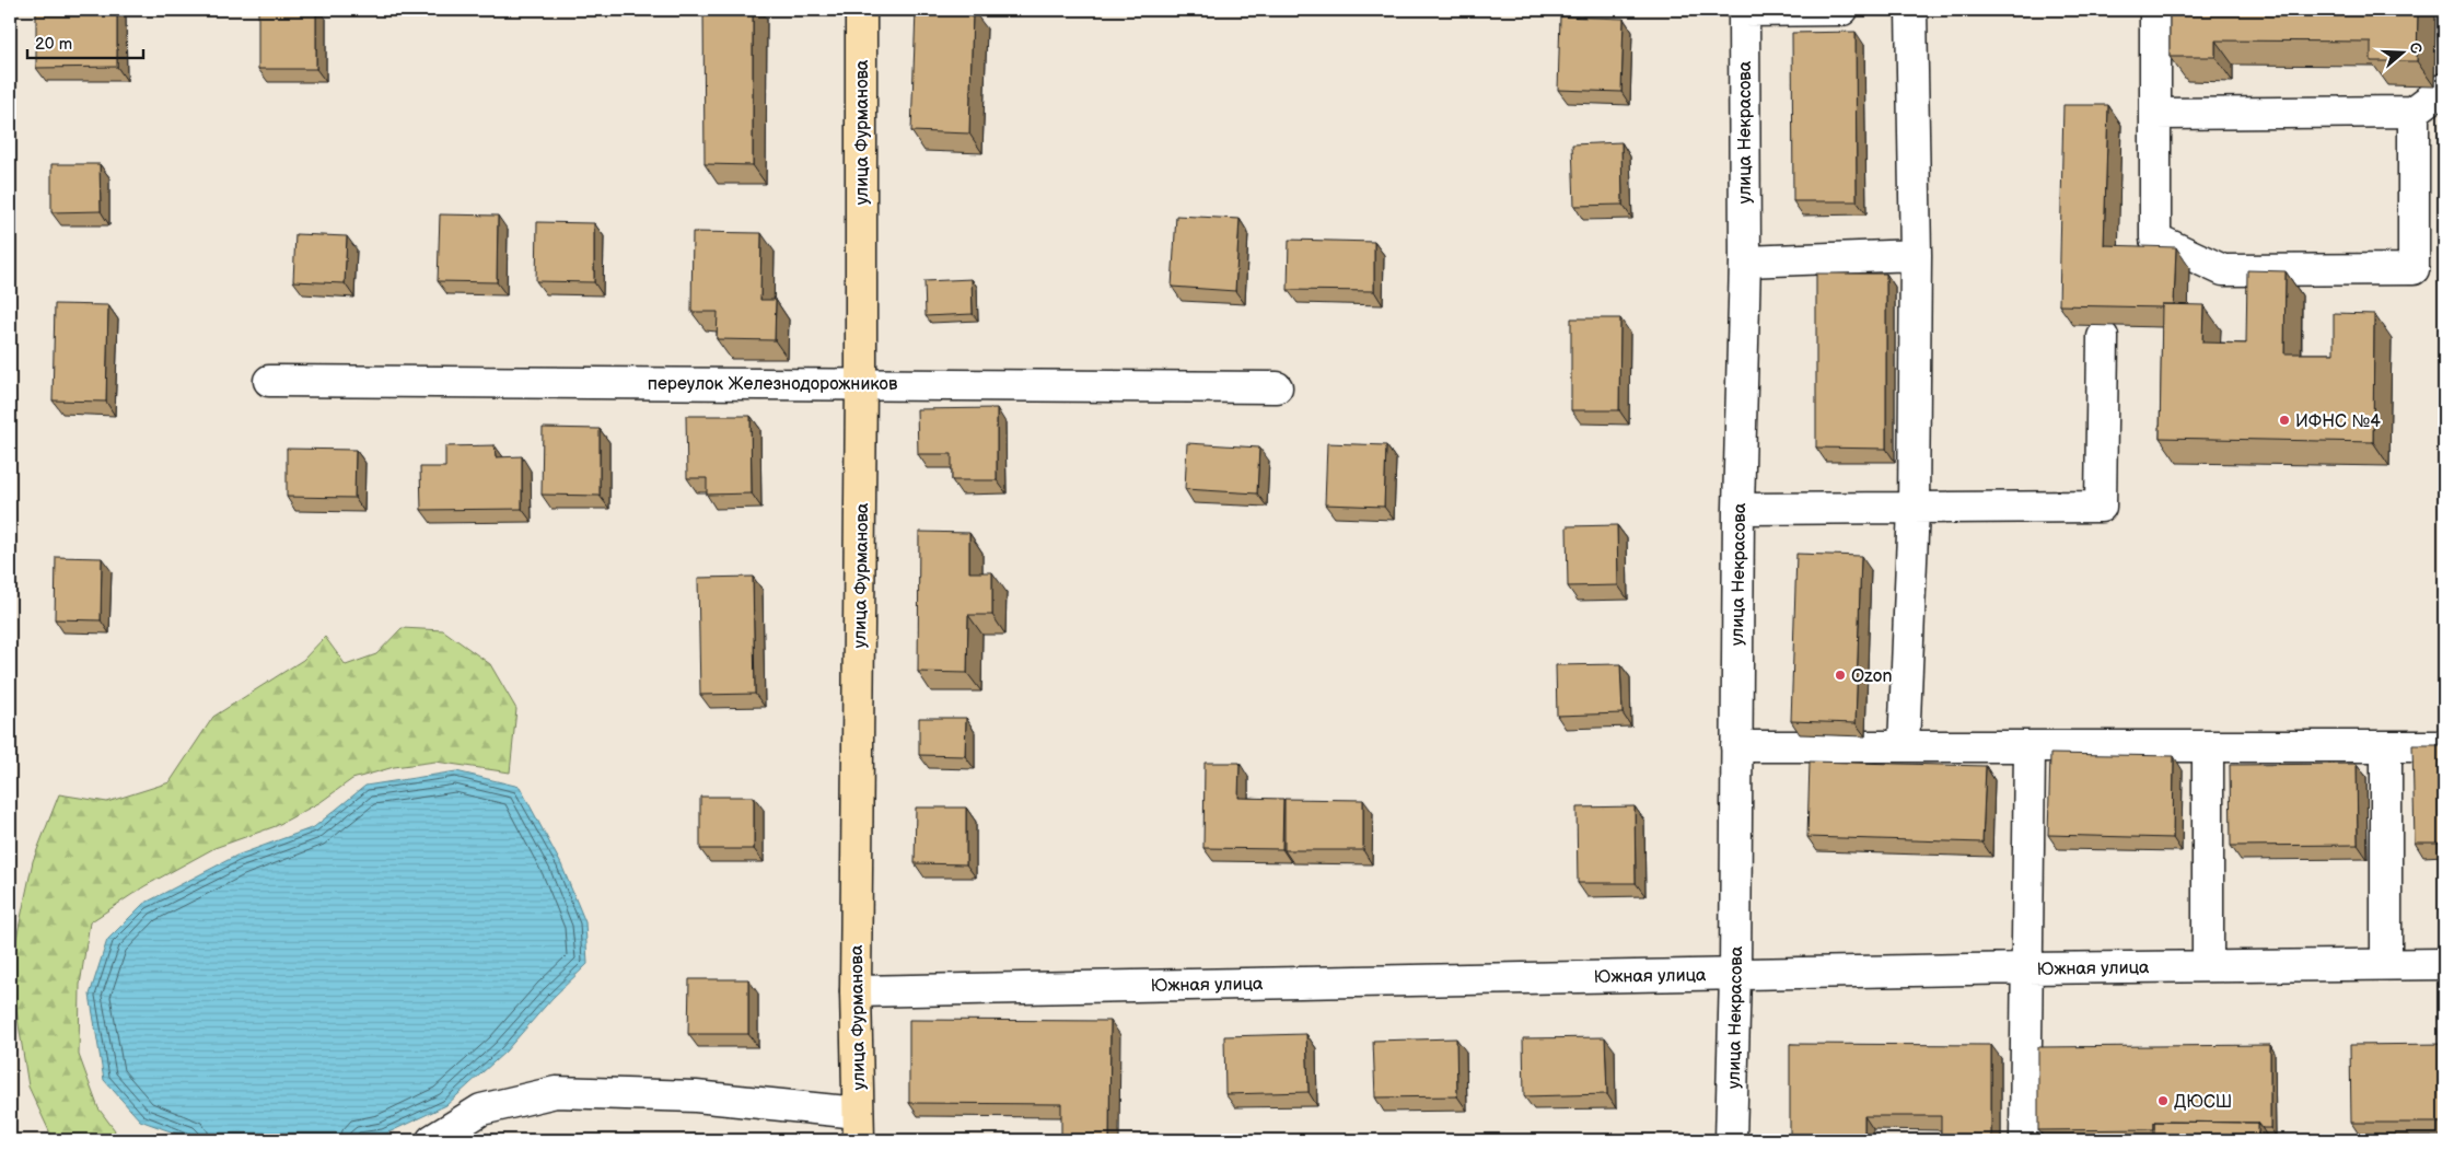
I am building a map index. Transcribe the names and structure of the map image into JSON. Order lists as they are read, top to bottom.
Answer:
{
  "streets": {
    "main road": ["улица Фурманова"],
    "street": ["улица Некрасова", "переулок Железнодорожников", "Южная улица"]
  },
  "crossings": [
    ["улица Фурманова", "переулок Железнодорожников"],
    ["улица Фурманова", "Южная улица"],
    ["улица Некрасова", "Южная улица"]
  ],
  "places": ["ИФНС №4", "Ozon", "ДЮСШ"],
  "scale_bar": "20 m",
  "north": "right"
}
